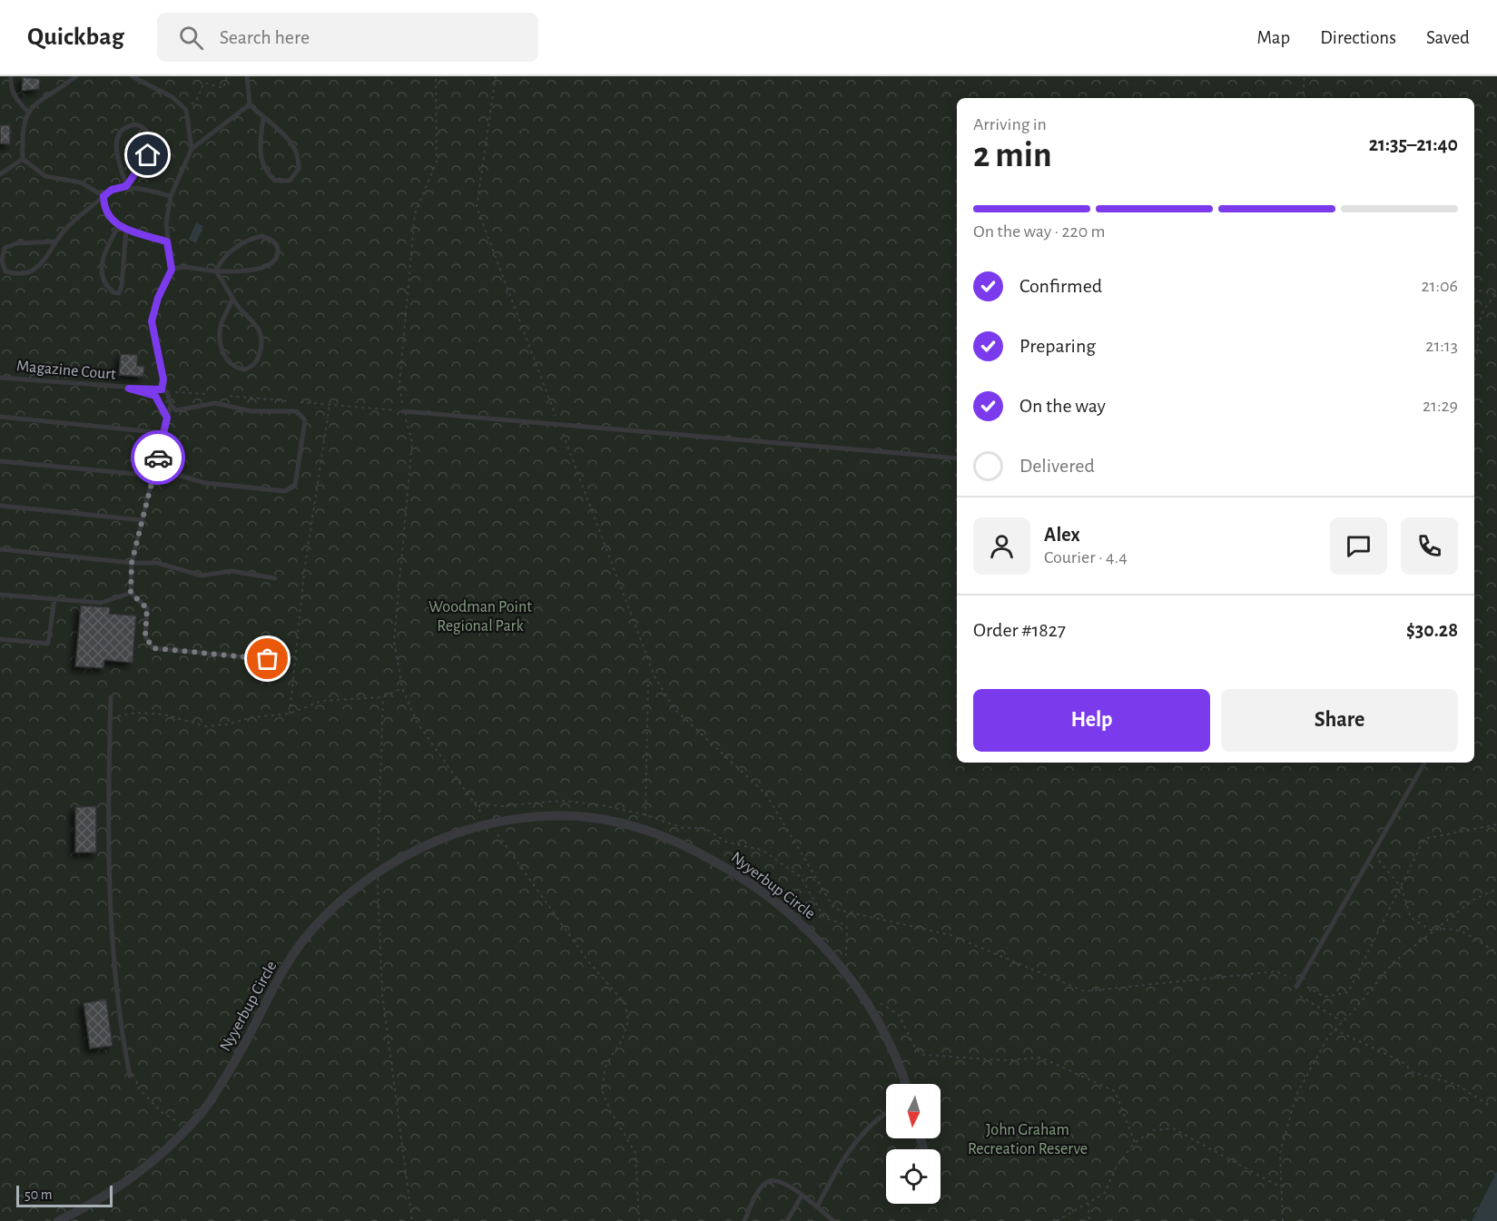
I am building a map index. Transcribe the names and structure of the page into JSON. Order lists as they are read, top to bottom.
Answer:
{
  "streets": {
    "street": ["Nyyerbup Circle"],
    "lane": ["Magazine Court"]
  },
  "parks": ["Woodman Point Regional Park", "John Graham Recreation Reserve"],
  "scale_bar": "50 m",
  "north": "bottom",
  "page": {
    "header": "Quickbag",
    "search": "Search here",
    "nav": ["Map", "Directions", "Saved"],
    "heading": ["2 min", "Arriving in", "21:35–21:40"],
    "panel": [
      "Alex",
      "Courier · 4.4",
      "Order #1827",
      "$30.28"
    ],
    "bar": "On the way · 220 m",
    "list": [
      ["Confirmed", "21:06"],
      ["Preparing", "21:13"],
      ["On the way", "21:29"],
      "Delivered"
    ],
    "buttons": ["Help", "Share"],
    "scale": "50 m"
  }
}
